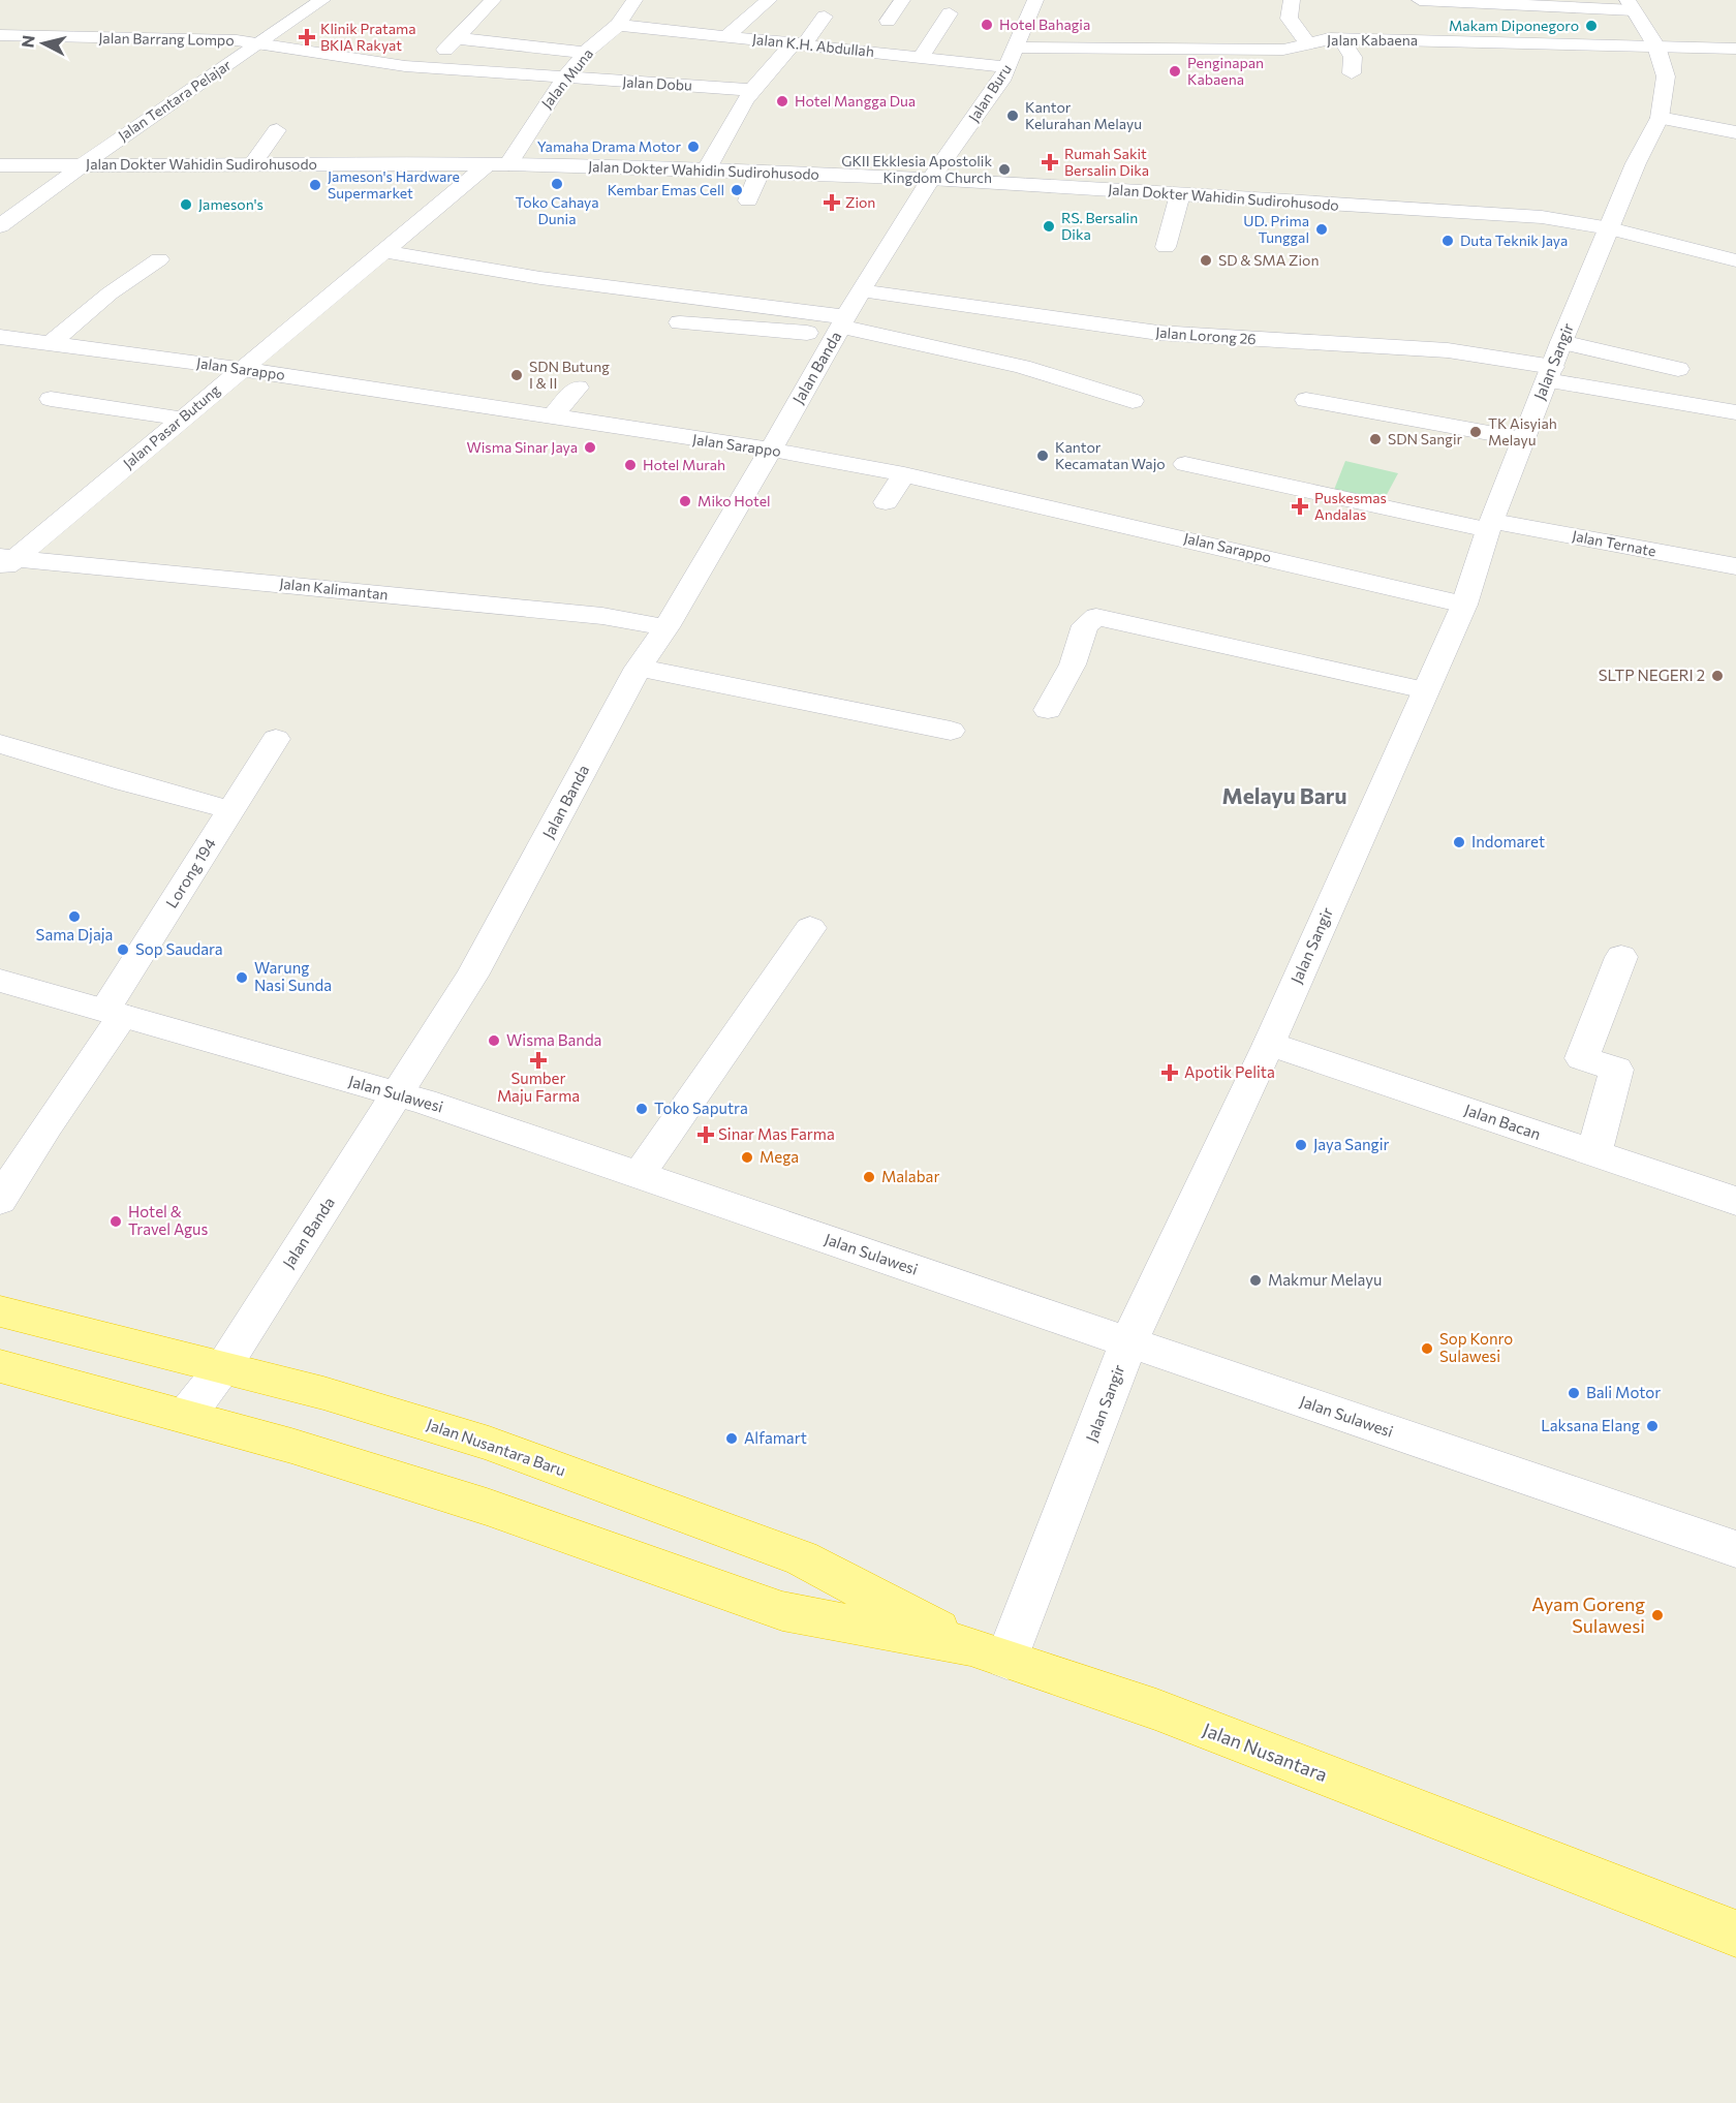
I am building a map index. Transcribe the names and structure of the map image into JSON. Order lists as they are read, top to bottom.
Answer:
{
  "streets": {
    "highway": ["Jalan Nusantara Baru", "Jalan Nusantara"],
    "street": [
      "Jalan Barrang Lompo",
      "Jalan Kabaena",
      "Jalan K.H. Abdullah",
      "Jalan Muna",
      "Jalan Dobu",
      "Jalan Buru",
      "Jalan Tentara Pelajar",
      "Jalan Dokter Wahidin Sudirohusodo",
      "Jalan Lorong 26",
      "Jalan Sangir",
      "Jalan Banda",
      "Jalan Sarappo",
      "Jalan Pasar Butung",
      "Jalan Ternate",
      "Jalan Kalimantan",
      "Lorong 194",
      "Jalan Sulawesi",
      "Jalan Bacan"
    ]
  },
  "crossings": [
    ["Jalan Barrang Lompo", "Jalan Dobu"],
    ["Jalan Barrang Lompo", "Jalan Tentara Pelajar"],
    ["Jalan Kabaena", "Jalan Buru"],
    ["Jalan Kabaena", "Jalan Sangir"],
    ["Jalan K.H. Abdullah", "Jalan Muna"],
    ["Jalan K.H. Abdullah", "Jalan Buru"],
    ["Jalan Muna", "Jalan Dobu"],
    ["Jalan Muna", "Jalan Dokter Wahidin Sudirohusodo"],
    ["Jalan Muna", "Jalan Pasar Butung"],
    ["Jalan Buru", "Jalan Dokter Wahidin Sudirohusodo"],
    ["Jalan Buru", "Jalan Banda"],
    ["Jalan Tentara Pelajar", "Jalan Dokter Wahidin Sudirohusodo"],
    ["Jalan Dokter Wahidin Sudirohusodo", "Jalan Sangir"],
    ["Jalan Dokter Wahidin Sudirohusodo", "Jalan Banda"],
    ["Jalan Dokter Wahidin Sudirohusodo", "Jalan Pasar Butung"],
    ["Jalan Lorong 26", "Jalan Sangir"],
    ["Jalan Lorong 26", "Jalan Banda"],
    ["Jalan Sangir", "Jalan Sarappo"],
    ["Jalan Sangir", "Jalan Ternate"],
    ["Jalan Sangir", "Jalan Sulawesi"],
    ["Jalan Sangir", "Jalan Bacan"],
    ["Jalan Sangir", "Jalan Nusantara Baru"],
    ["Jalan Sangir", "Jalan Nusantara"],
    ["Jalan Banda", "Jalan Sarappo"],
    ["Jalan Banda", "Jalan Kalimantan"],
    ["Jalan Banda", "Jalan Sulawesi"],
    ["Jalan Banda", "Jalan Nusantara Baru"],
    ["Jalan Banda", "Jalan Nusantara"],
    ["Jalan Sarappo", "Jalan Pasar Butung"],
    ["Jalan Pasar Butung", "Jalan Kalimantan"],
    ["Lorong 194", "Jalan Sulawesi"],
    ["Jalan Nusantara Baru", "Jalan Nusantara"]
  ],
  "districts": ["Melayu Baru"],
  "places": {
    "other": [
      "Hotel Bahagia",
      "Makam Diponegoro",
      "Penginapan Kabaena",
      "Hotel Mangga Dua",
      "Kantor Kelurahan Melayu",
      "Yamaha Drama Motor",
      "GKII Ekklesia Apostolik Kingdom Church",
      "Toko Cahaya Dunia",
      "Jameson's Hardware Supermarket",
      "Kembar Emas Cell",
      "Jameson's",
      "RS. Bersalin Dika",
      "UD. Prima Tunggal",
      "Duta Teknik Jaya",
      "SD & SMA Zion",
      "SDN Butung I & II",
      "TK Aisyiah Melayu",
      "SDN Sangir",
      "Wisma Sinar Jaya",
      "Kantor Kecamatan Wajo",
      "Hotel Murah",
      "Miko Hotel",
      "SLTP NEGERI 2",
      "Indomaret",
      "Sama Djaja",
      "Sop Saudara",
      "Warung Nasi Sunda",
      "Wisma Banda",
      "Toko Saputra",
      "Jaya Sangir",
      "Mega",
      "Malabar",
      "Hotel & Travel Agus",
      "Makmur Melayu",
      "Sop Konro Sulawesi",
      "Bali Motor",
      "Laksana Elang",
      "Alfamart",
      "Ayam Goreng Sulawesi"
    ],
    "health": [
      "Klinik Pratama BKIA Rakyat",
      "Rumah Sakit Bersalin Dika",
      "Zion",
      "Puskesmas Andalas",
      "Sumber Maju Farma",
      "Apotik Pelita",
      "Sinar Mas Farma"
    ]
  },
  "north": "left"
}
